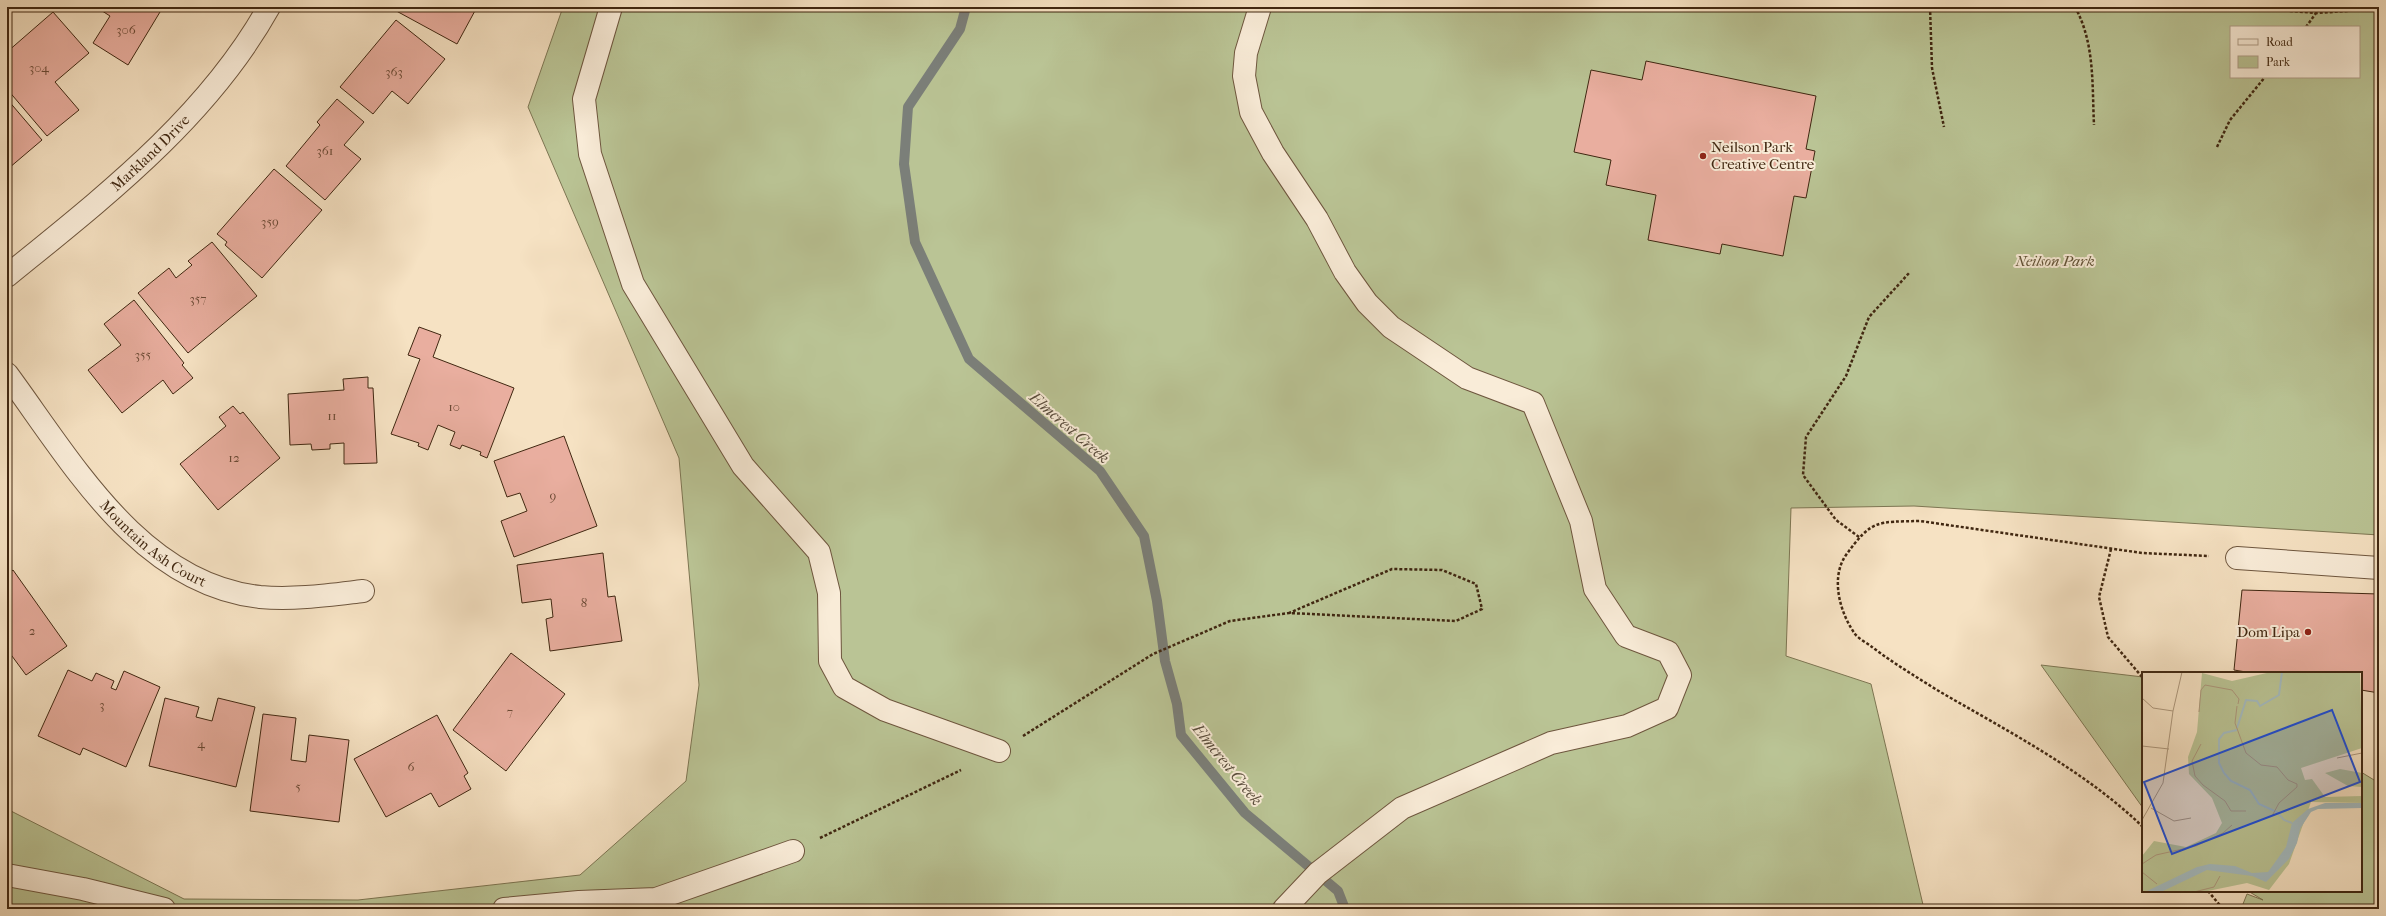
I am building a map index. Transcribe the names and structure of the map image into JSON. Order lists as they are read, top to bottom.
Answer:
{
  "streets": {
    "street": ["Markland Drive", "Mountain Ash Court"]
  },
  "water": ["Elmcrest Creek"],
  "parks": ["Neilson Park"],
  "places": ["Neilson Park Creative Centre", "Dom Lipa"],
  "house_numbers": [
    "306",
    "304",
    "363",
    "361",
    "359",
    "357",
    "355",
    "10",
    "11",
    "12",
    "9",
    "8",
    "2",
    "3",
    "7",
    "4",
    "6",
    "5"
  ],
  "legend": ["Road", "Park"]
}
